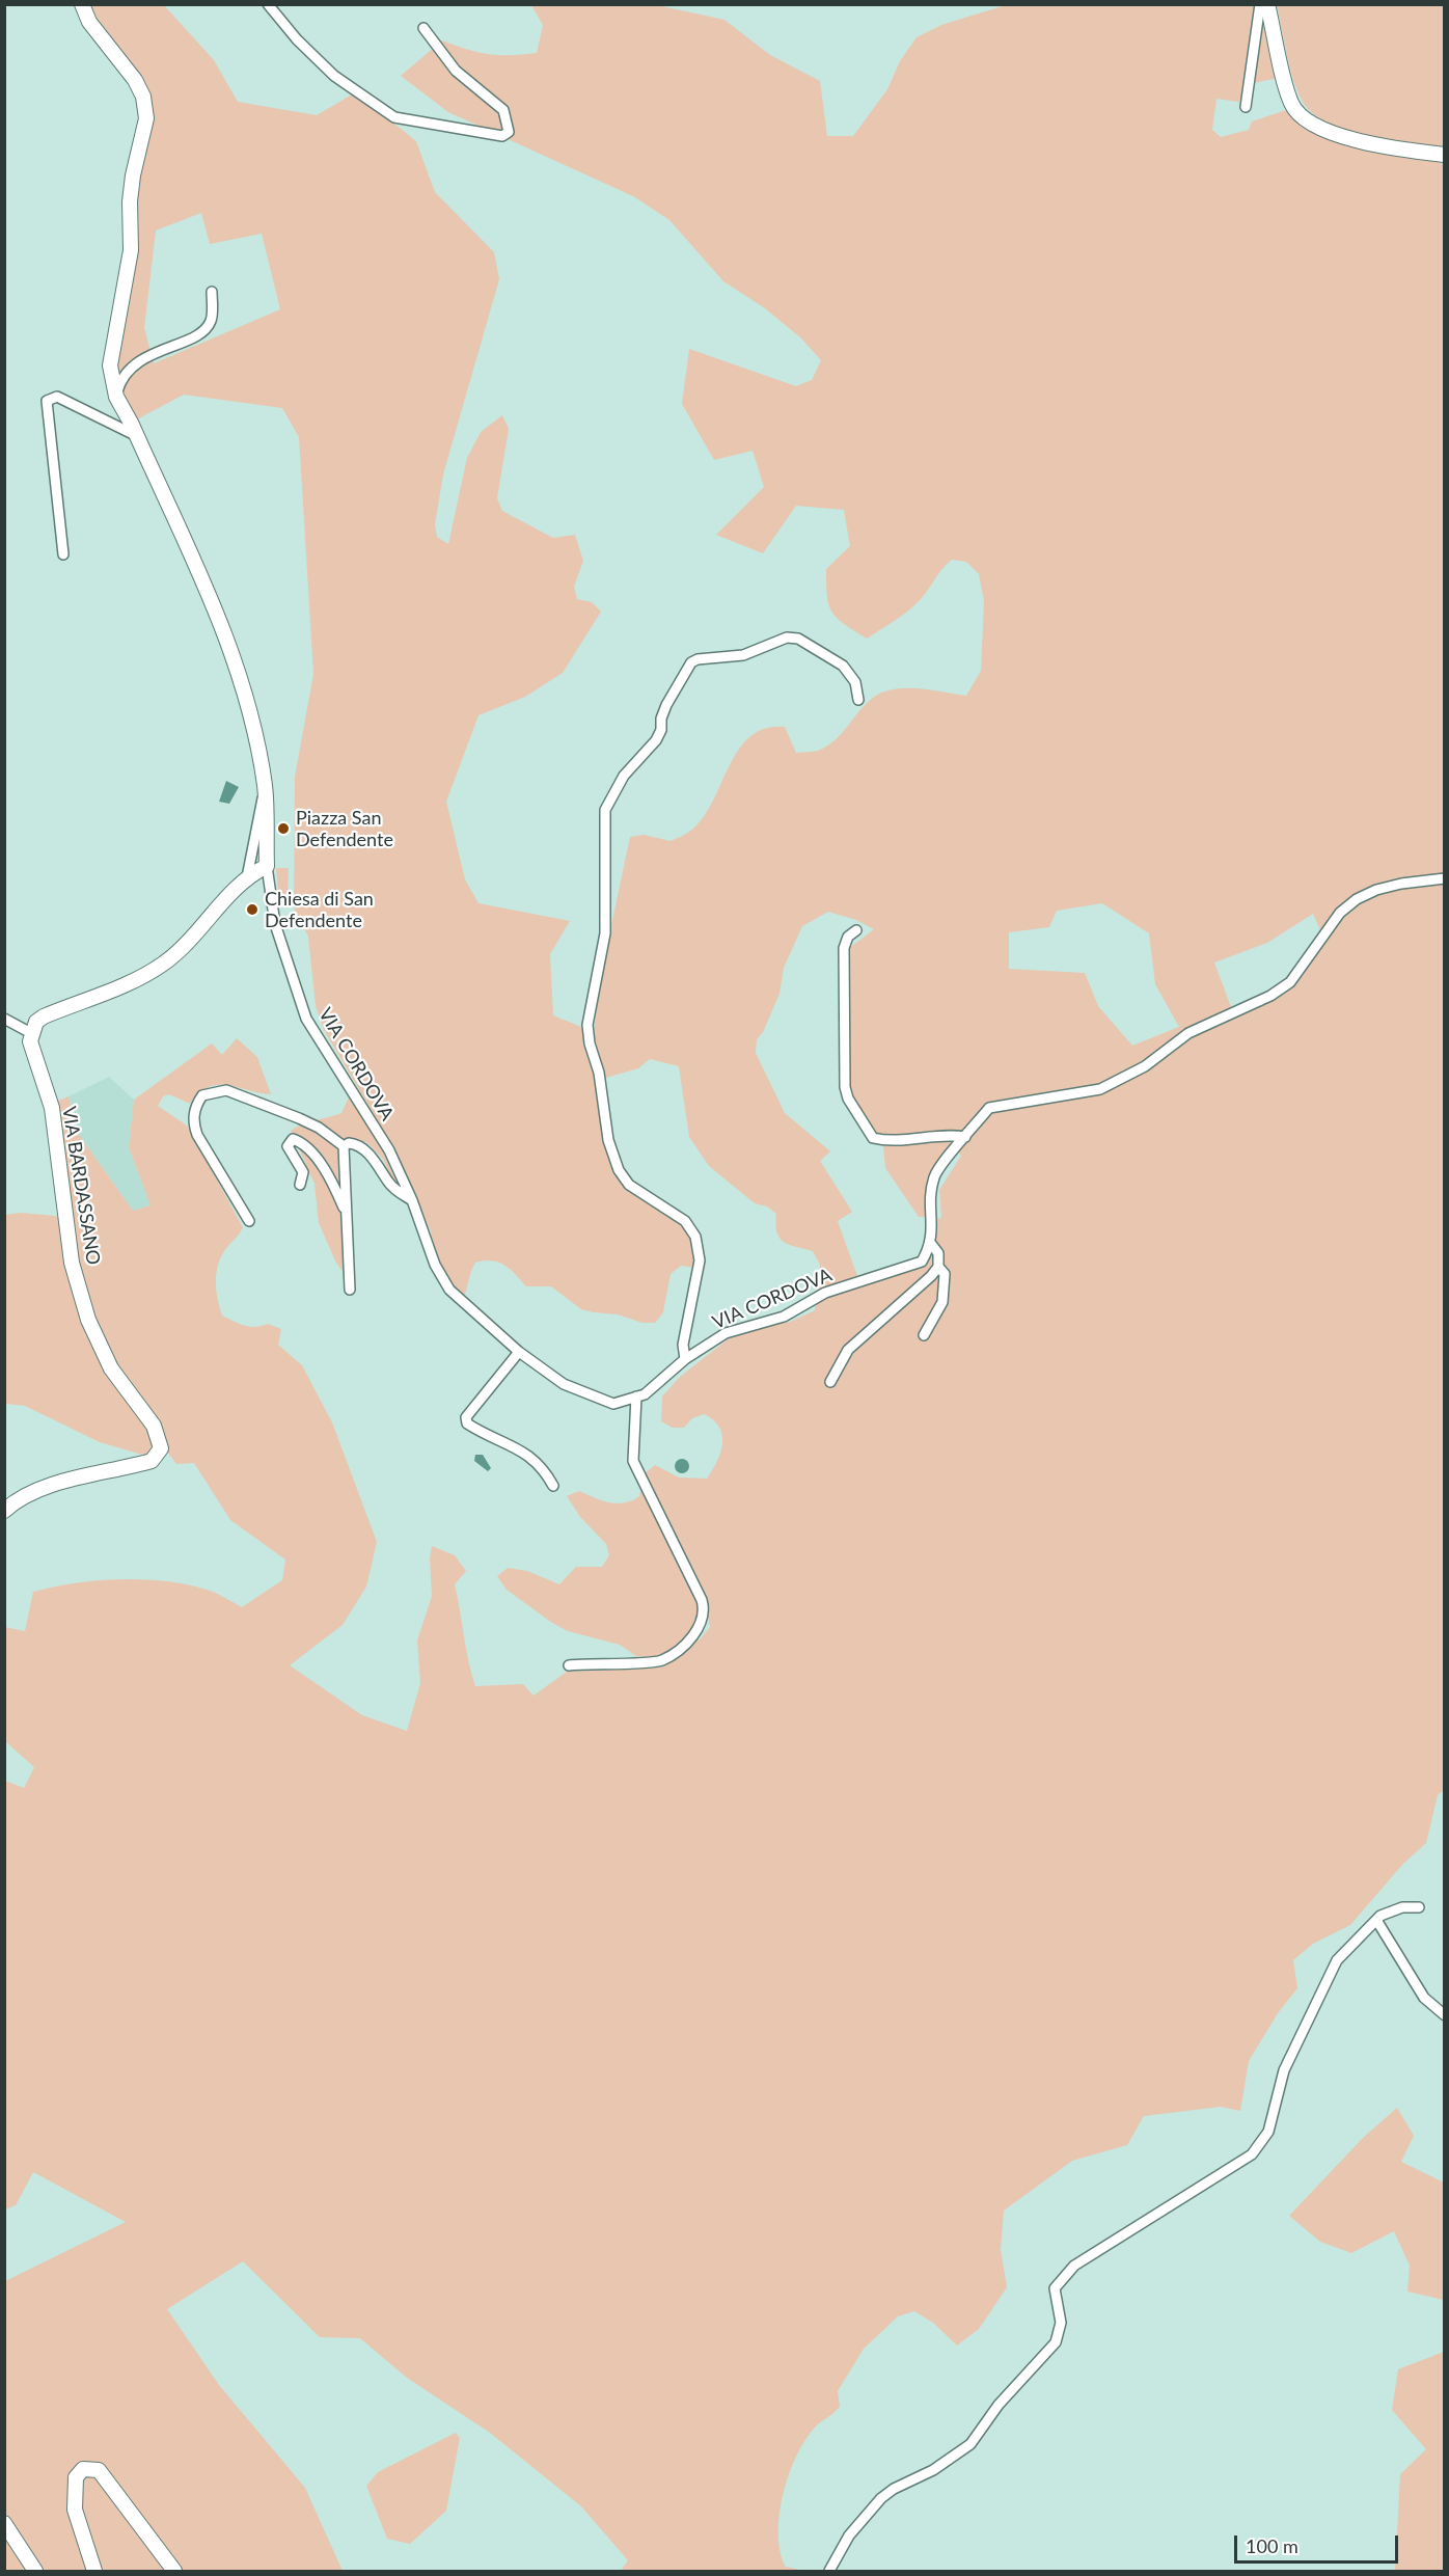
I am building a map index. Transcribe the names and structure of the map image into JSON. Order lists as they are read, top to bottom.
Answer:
{
  "streets": {
    "street": ["VIA CORDOVA", "VIA BARDASSANO"]
  },
  "places": ["Piazza San Defendente", "Chiesa di San Defendente"],
  "scale_bar": "100 m"
}
